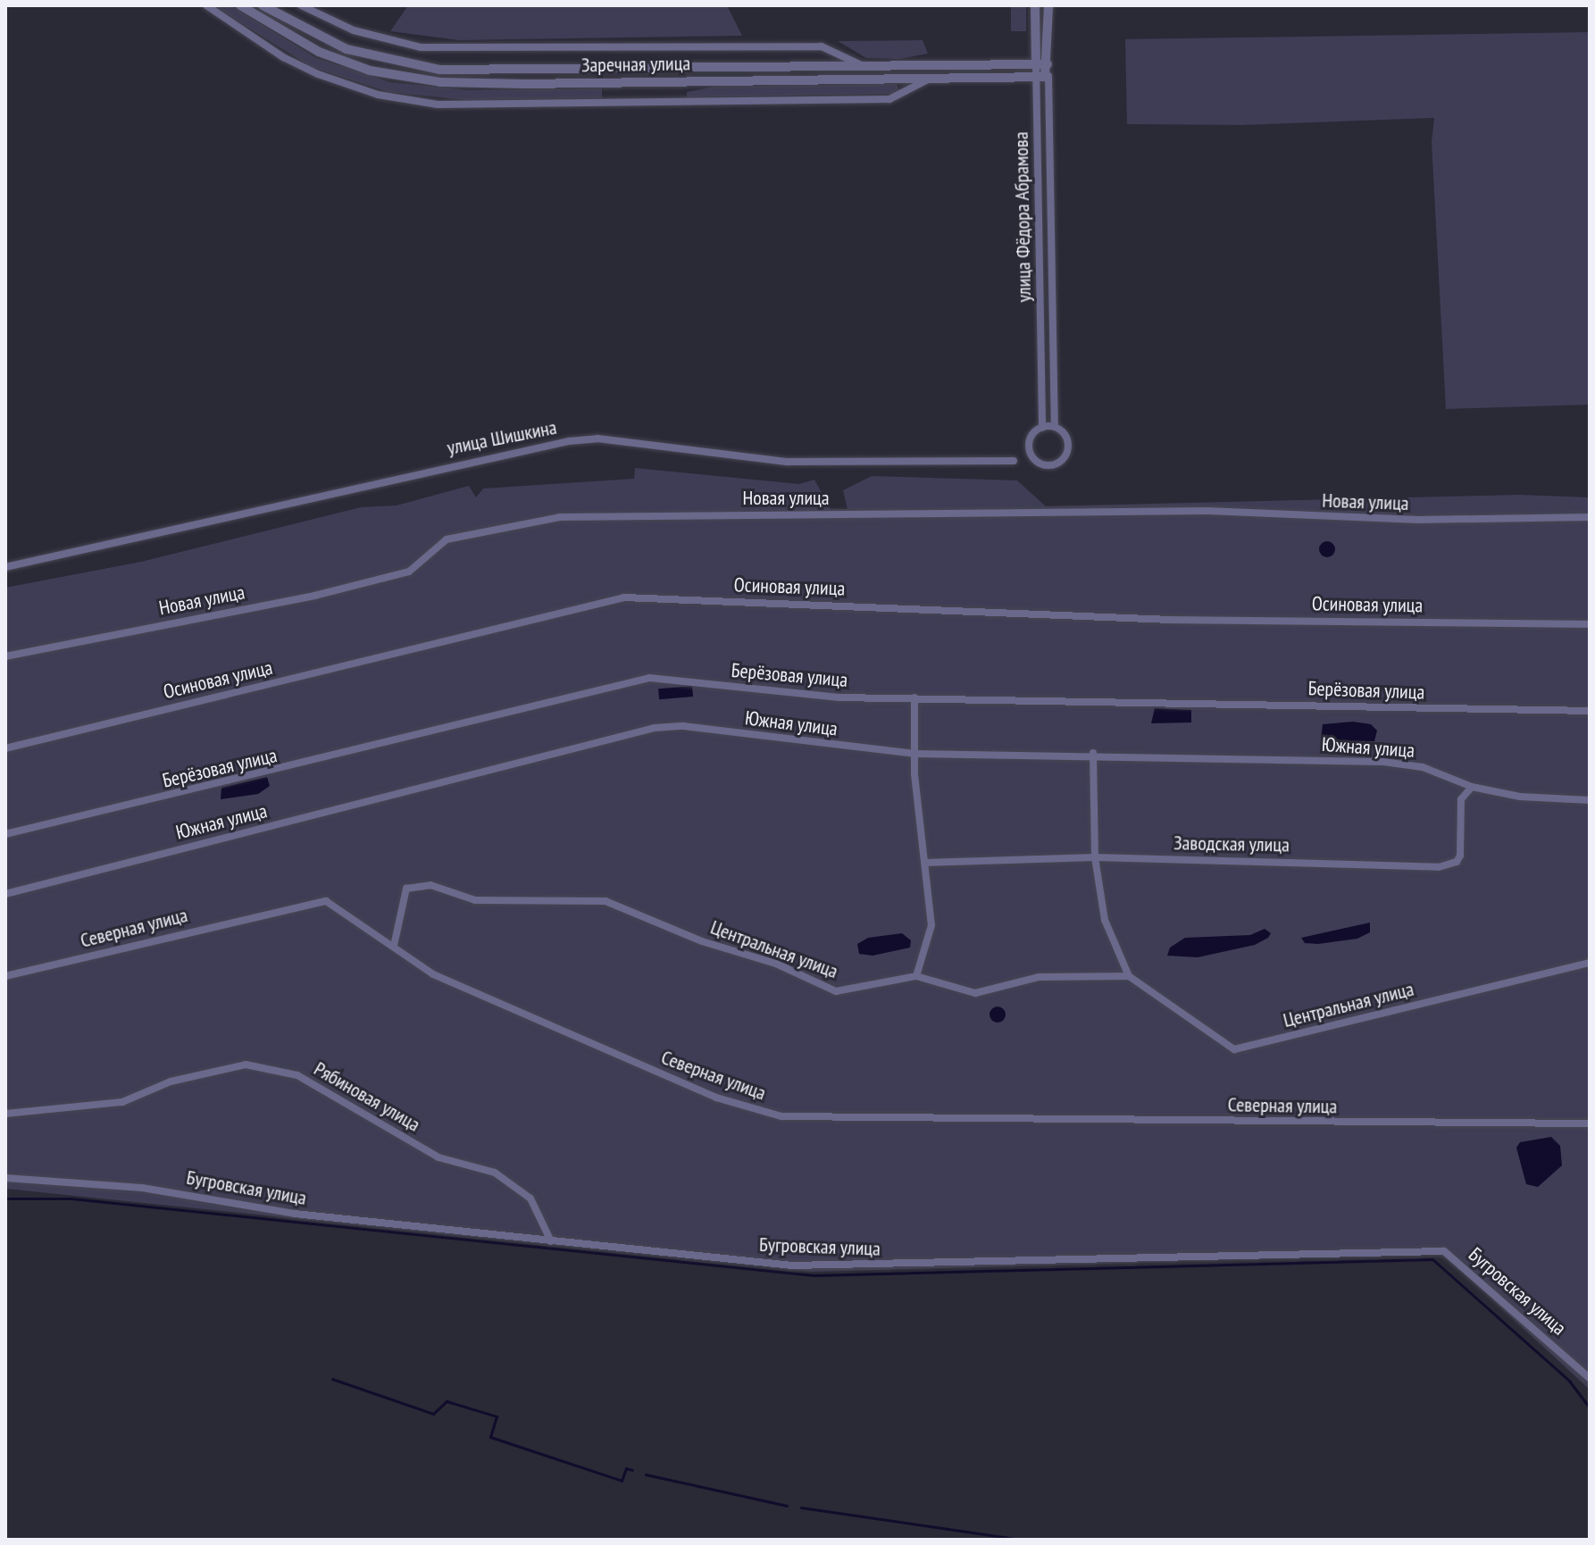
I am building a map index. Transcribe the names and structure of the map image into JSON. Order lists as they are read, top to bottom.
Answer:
{
  "streets": {
    "street": [
      "Заречная улица",
      "улица Фёдора Абрамова",
      "улица Шишкина",
      "Новая улица",
      "Осиновая улица",
      "Берёзовая улица",
      "Южная улица",
      "Заводская улица",
      "Северная улица",
      "Центральная улица",
      "Рябиновая улица",
      "Бугровская улица"
    ]
  },
  "crossings": [
    ["Заречная улица", "улица Фёдора Абрамова"],
    ["Южная улица", "Заводская улица"],
    ["Северная улица", "Центральная улица"],
    ["Рябиновая улица", "Бугровская улица"]
  ]
}
